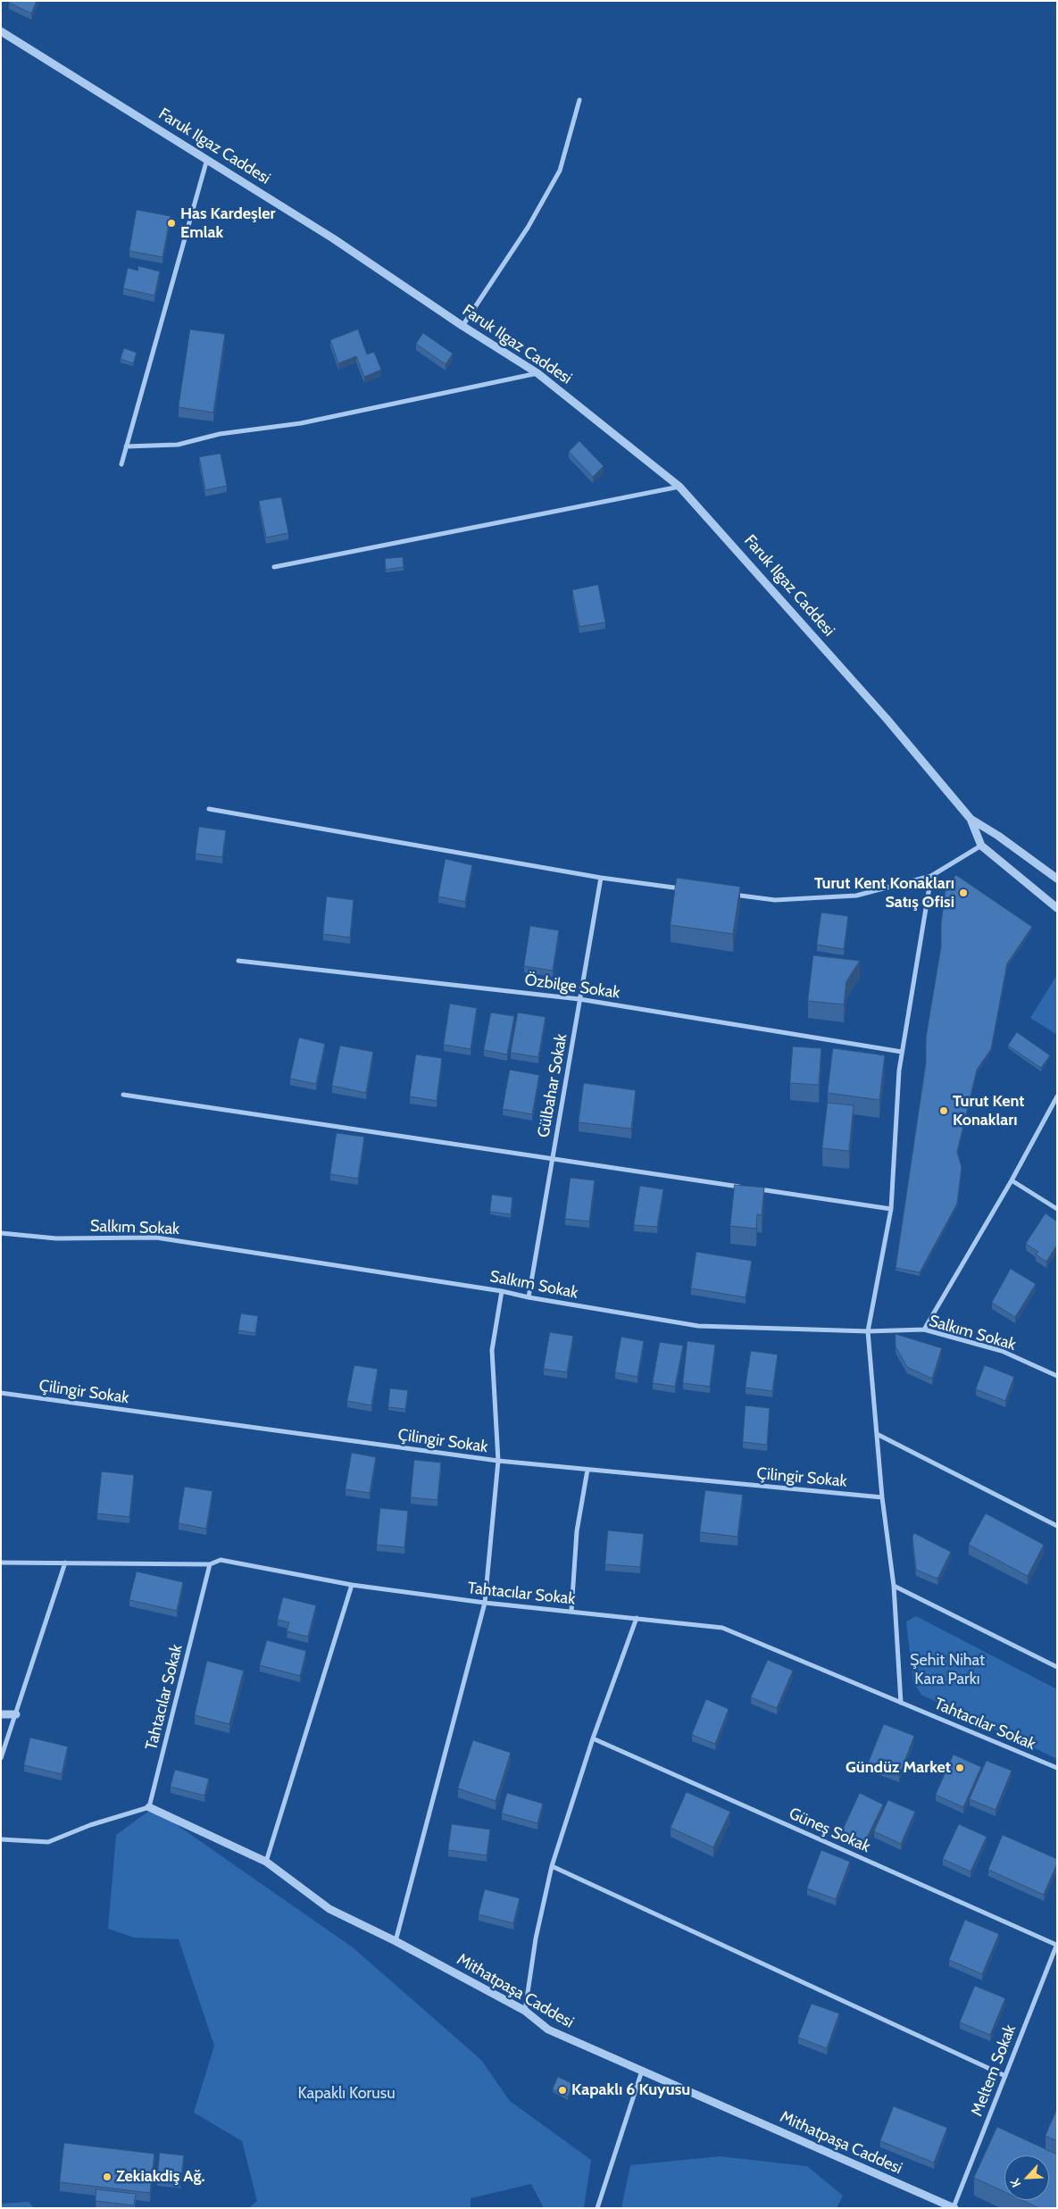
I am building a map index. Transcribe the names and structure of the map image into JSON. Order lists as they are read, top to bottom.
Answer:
{
  "streets": {
    "street": [
      "Faruk Ilgaz Caddesi",
      "Özbilge Sokak",
      "Gülbahar Sokak",
      "Salkım Sokak",
      "Çilingir Sokak",
      "Tahtacılar Sokak",
      "Güneş Sokak",
      "Mithatpaşa Caddesi",
      "Meltem Sokak"
    ]
  },
  "crossings": [
    ["Özbilge Sokak", "Gülbahar Sokak"],
    ["Gülbahar Sokak", "Salkım Sokak"],
    ["Tahtacılar Sokak", "Mithatpaşa Caddesi"],
    ["Güneş Sokak", "Meltem Sokak"],
    ["Mithatpaşa Caddesi", "Meltem Sokak"]
  ],
  "parks": ["Şehit Nihat Kara Parkı", "Kapaklı Korusu"],
  "places": [
    "Has Kardeşler Emlak",
    "Turut Kent Konakları Satış Ofisi",
    "Turut Kent Konakları",
    "Gündüz Market",
    "Kapaklı 6 Kuyusu",
    "Zekiakdiş Ağ."
  ],
  "north": "bottom left"
}
